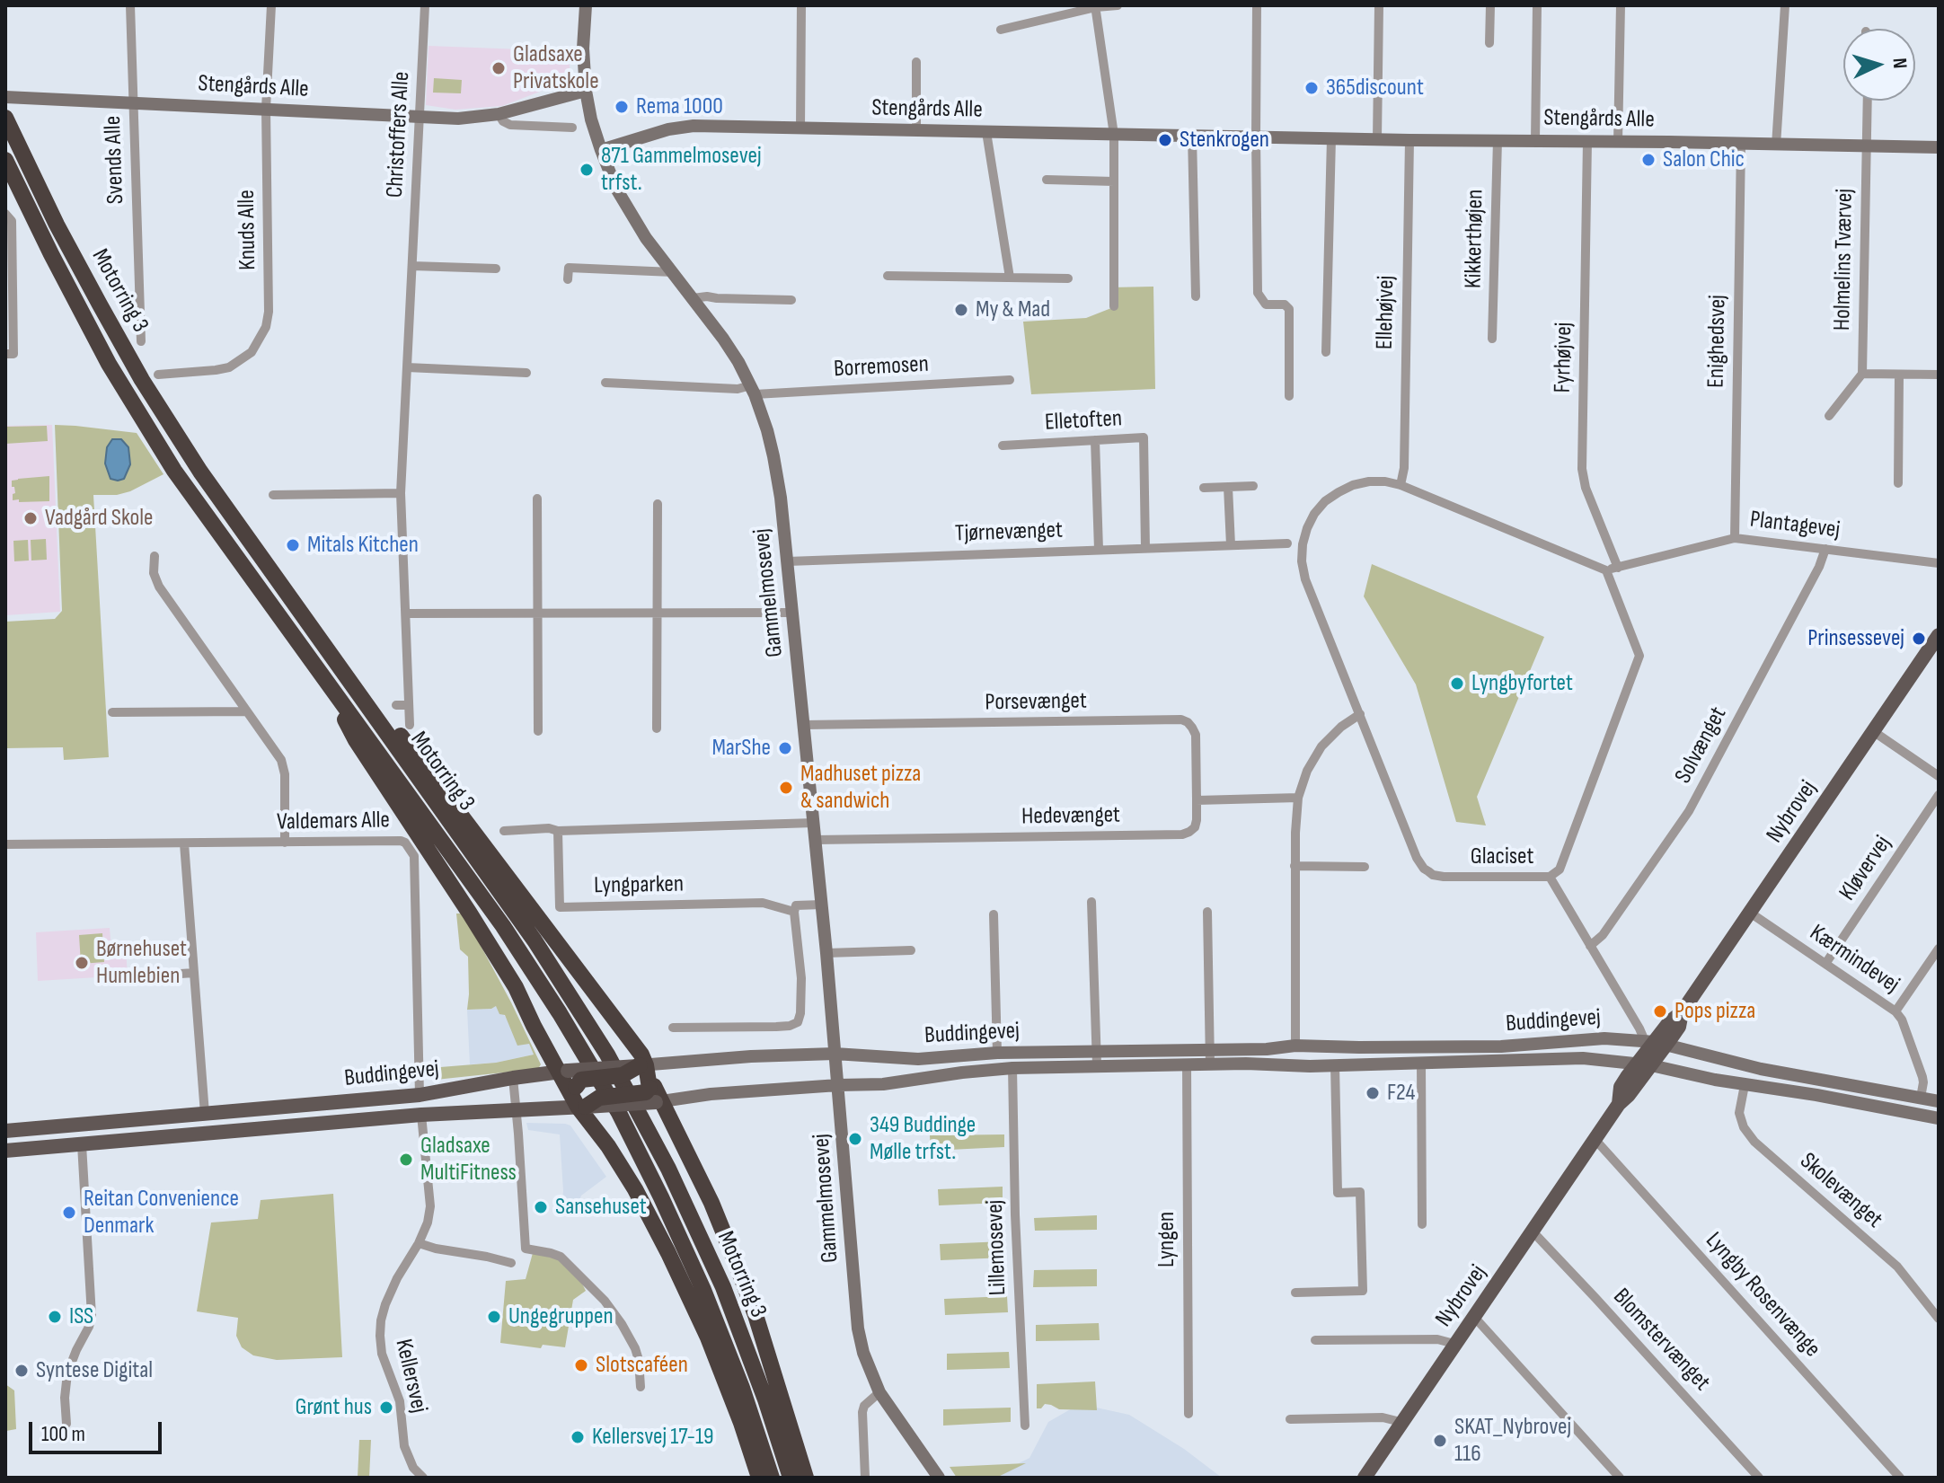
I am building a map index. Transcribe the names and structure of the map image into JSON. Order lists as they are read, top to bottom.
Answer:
{
  "streets": {
    "highway": ["Motorring 3"],
    "main road": ["Nybrovej", "Buddingevej"],
    "street": [
      "Stengårds Alle",
      "Christoffers Alle",
      "Svends Alle",
      "Knuds Alle",
      "Kikkerthøjen",
      "Holmelins Tværvej",
      "Ellehøjvej",
      "Enighedsvej",
      "Fyrhøjvej",
      "Borremosen",
      "Elletoften",
      "Plantagevej",
      "Tjørnevænget",
      "Gammelmosevej",
      "Porsevænget",
      "Solvænget",
      "Hedevænget",
      "Valdemars Alle",
      "Glaciset",
      "Kløvervej",
      "Lyngparken",
      "Kærmindevej",
      "Skolevænget",
      "Lyngen",
      "Lillemosevej",
      "Lyngby Rosenvænge",
      "Blomstervænget",
      "Kellersvej"
    ]
  },
  "crossings": [
    ["Stengårds Alle", "Christoffers Alle"],
    ["Stengårds Alle", "Svends Alle"],
    ["Stengårds Alle", "Knuds Alle"],
    ["Stengårds Alle", "Kikkerthøjen"],
    ["Stengårds Alle", "Holmelins Tværvej"],
    ["Stengårds Alle", "Ellehøjvej"],
    ["Stengårds Alle", "Enighedsvej"],
    ["Stengårds Alle", "Fyrhøjvej"],
    ["Stengårds Alle", "Gammelmosevej"],
    ["Ellehøjvej", "Glaciset"],
    ["Enighedsvej", "Plantagevej"],
    ["Fyrhøjvej", "Plantagevej"],
    ["Borremosen", "Gammelmosevej"],
    ["Elletoften", "Tjørnevænget"],
    ["Plantagevej", "Solvænget"],
    ["Plantagevej", "Glaciset"],
    ["Tjørnevænget", "Gammelmosevej"],
    ["Gammelmosevej", "Porsevænget"],
    ["Gammelmosevej", "Hedevænget"],
    ["Gammelmosevej", "Buddingevej"],
    ["Porsevænget", "Hedevænget"],
    ["Nybrovej", "Kærmindevej"],
    ["Nybrovej", "Buddingevej"],
    ["Nybrovej", "Lyngby Rosenvænge"],
    ["Nybrovej", "Blomstervænget"],
    ["Valdemars Alle", "Buddingevej"],
    ["Kløvervej", "Kærmindevej"],
    ["Kærmindevej", "Buddingevej"],
    ["Buddingevej", "Skolevænget"],
    ["Buddingevej", "Lyngen"],
    ["Buddingevej", "Lillemosevej"],
    ["Buddingevej", "Kellersvej"]
  ],
  "places": [
    "Gladsaxe Privatskole",
    "365discount",
    "Rema 1000",
    "Stenkrogen",
    "Salon Chic",
    "871 Gammelmosevej trfst.",
    "My & Mad",
    "Vadgård Skole",
    "Mitals Kitchen",
    "Prinsessevej",
    "Lyngbyfortet",
    "MarShe",
    "Madhuset pizza & sandwich",
    "Børnehuset Humlebien",
    "Pops pizza",
    "F24",
    "349 Buddinge Mølle trfst.",
    "Gladsaxe MultiFitness",
    "Sansehuset",
    "Reitan Convenience Denmark",
    "ISS",
    "Ungegruppen",
    "Slotscaféen",
    "Syntese Digital",
    "Grønt hus",
    "Kellersvej 17-19",
    "SKAT_Nybrovej 116"
  ],
  "scale_bar": "100 m",
  "north": "right"
}
